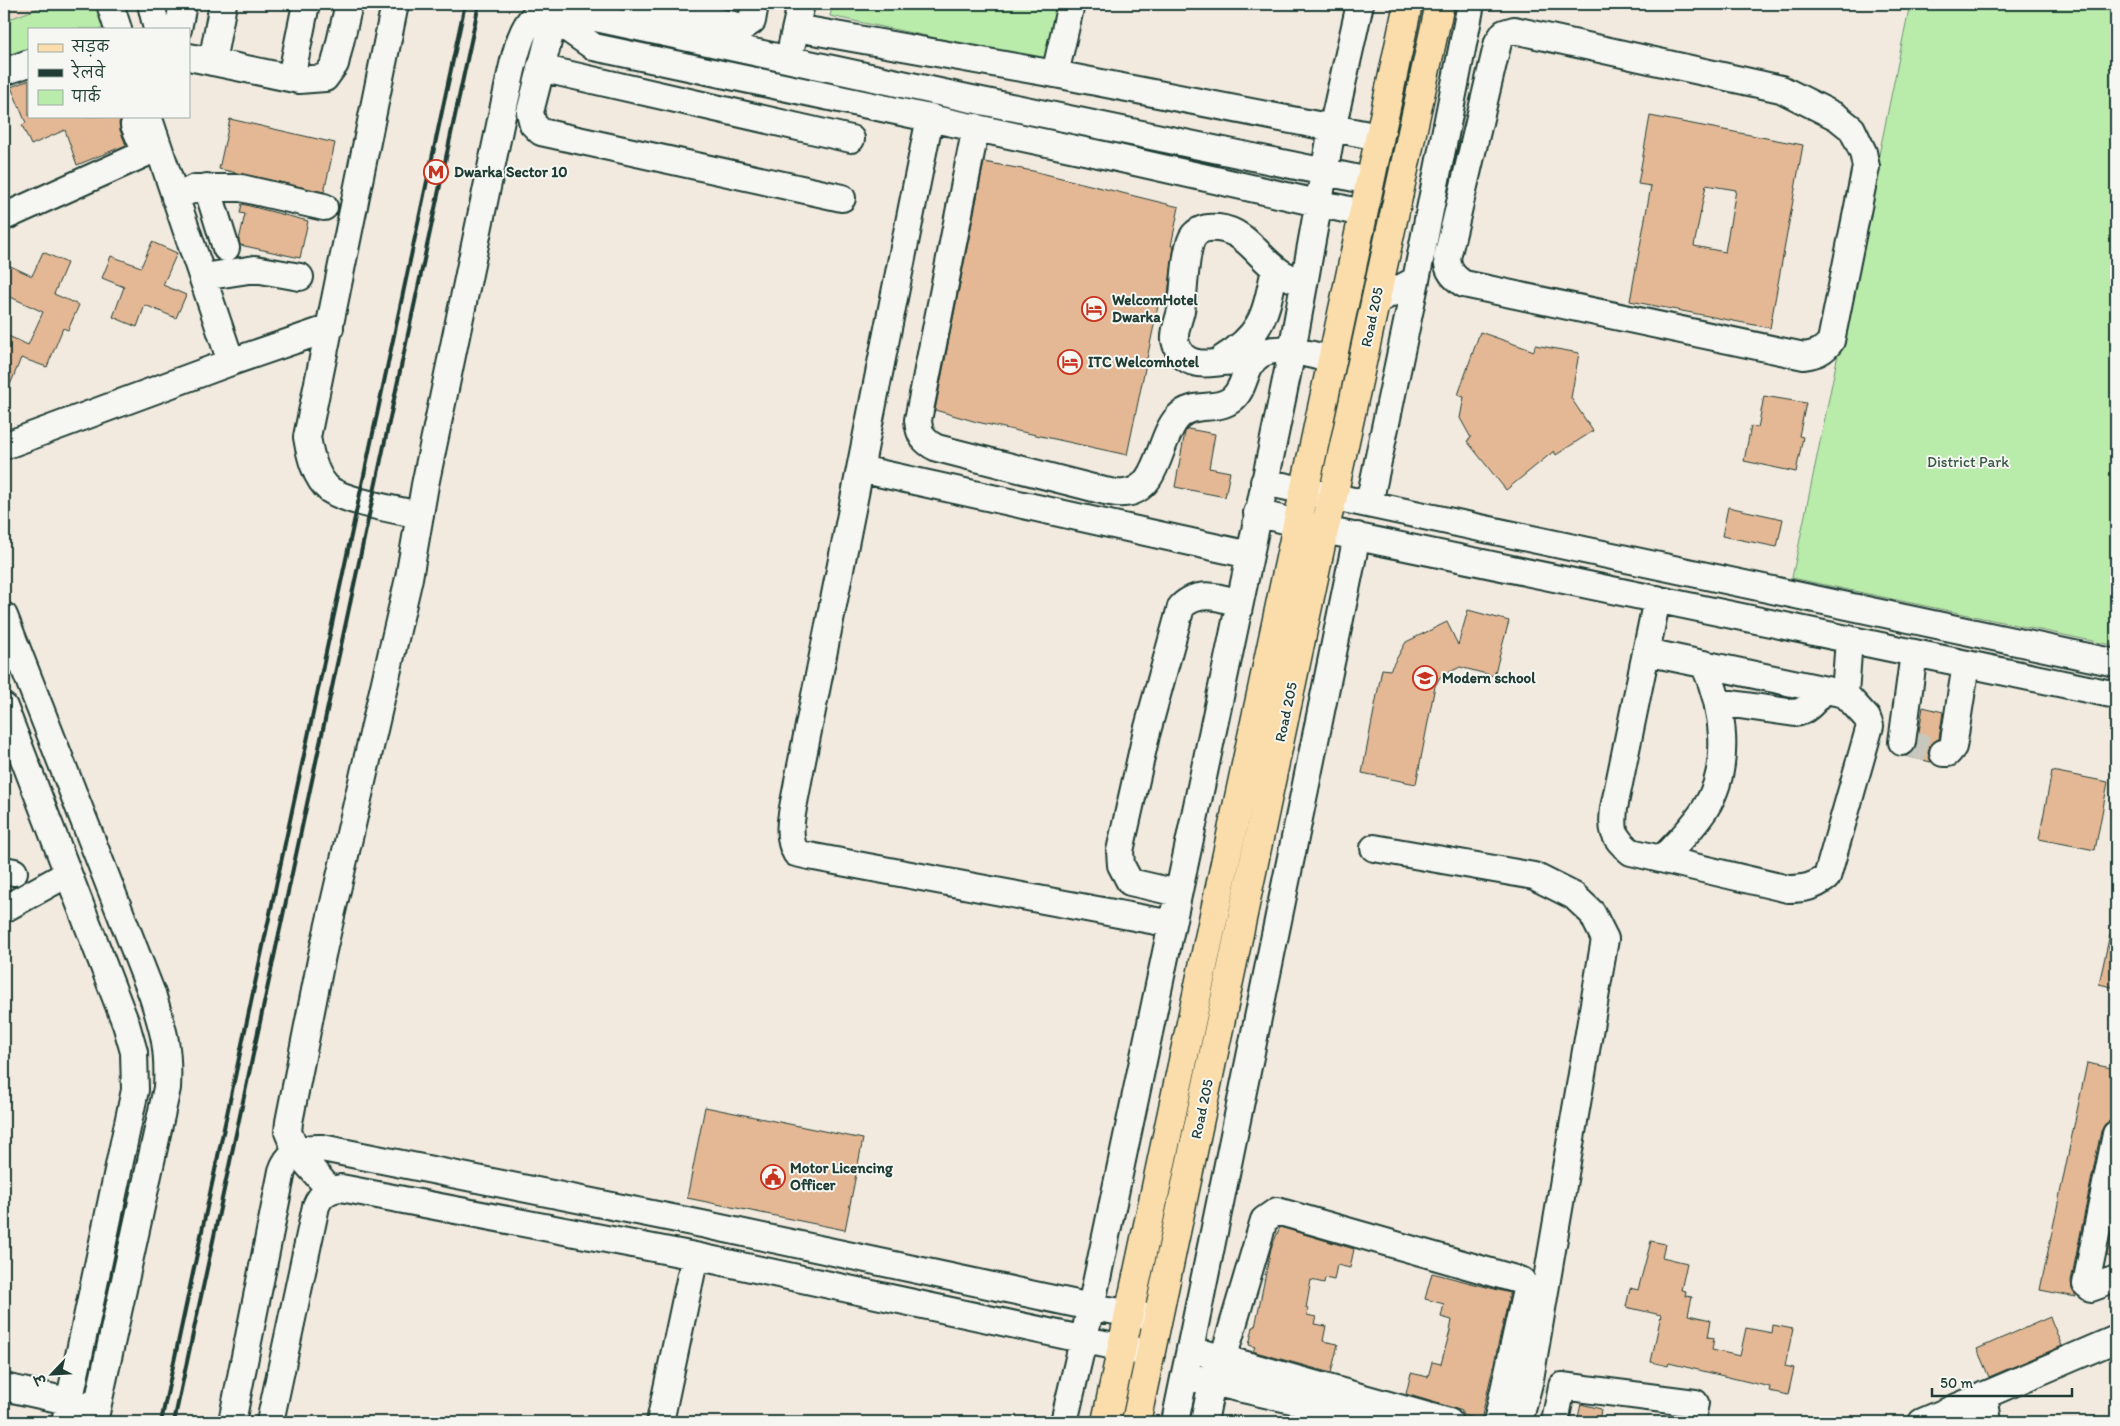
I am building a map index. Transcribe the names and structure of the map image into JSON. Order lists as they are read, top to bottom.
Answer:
{
  "streets": {
    "main road": ["Road 205"]
  },
  "parks": ["District Park"],
  "places": {
    "metro station": ["Dwarka Sector 10"],
    "hotel": ["WelcomHotel Dwarka", "ITC Welcomhotel"],
    "school or university": ["Modern school"],
    "public building": ["Motor Licencing Officer"]
  },
  "legend": ["सड़क", "रेलवे", "पार्क"],
  "scale_bar": "50 m",
  "north": "bottom left"
}
